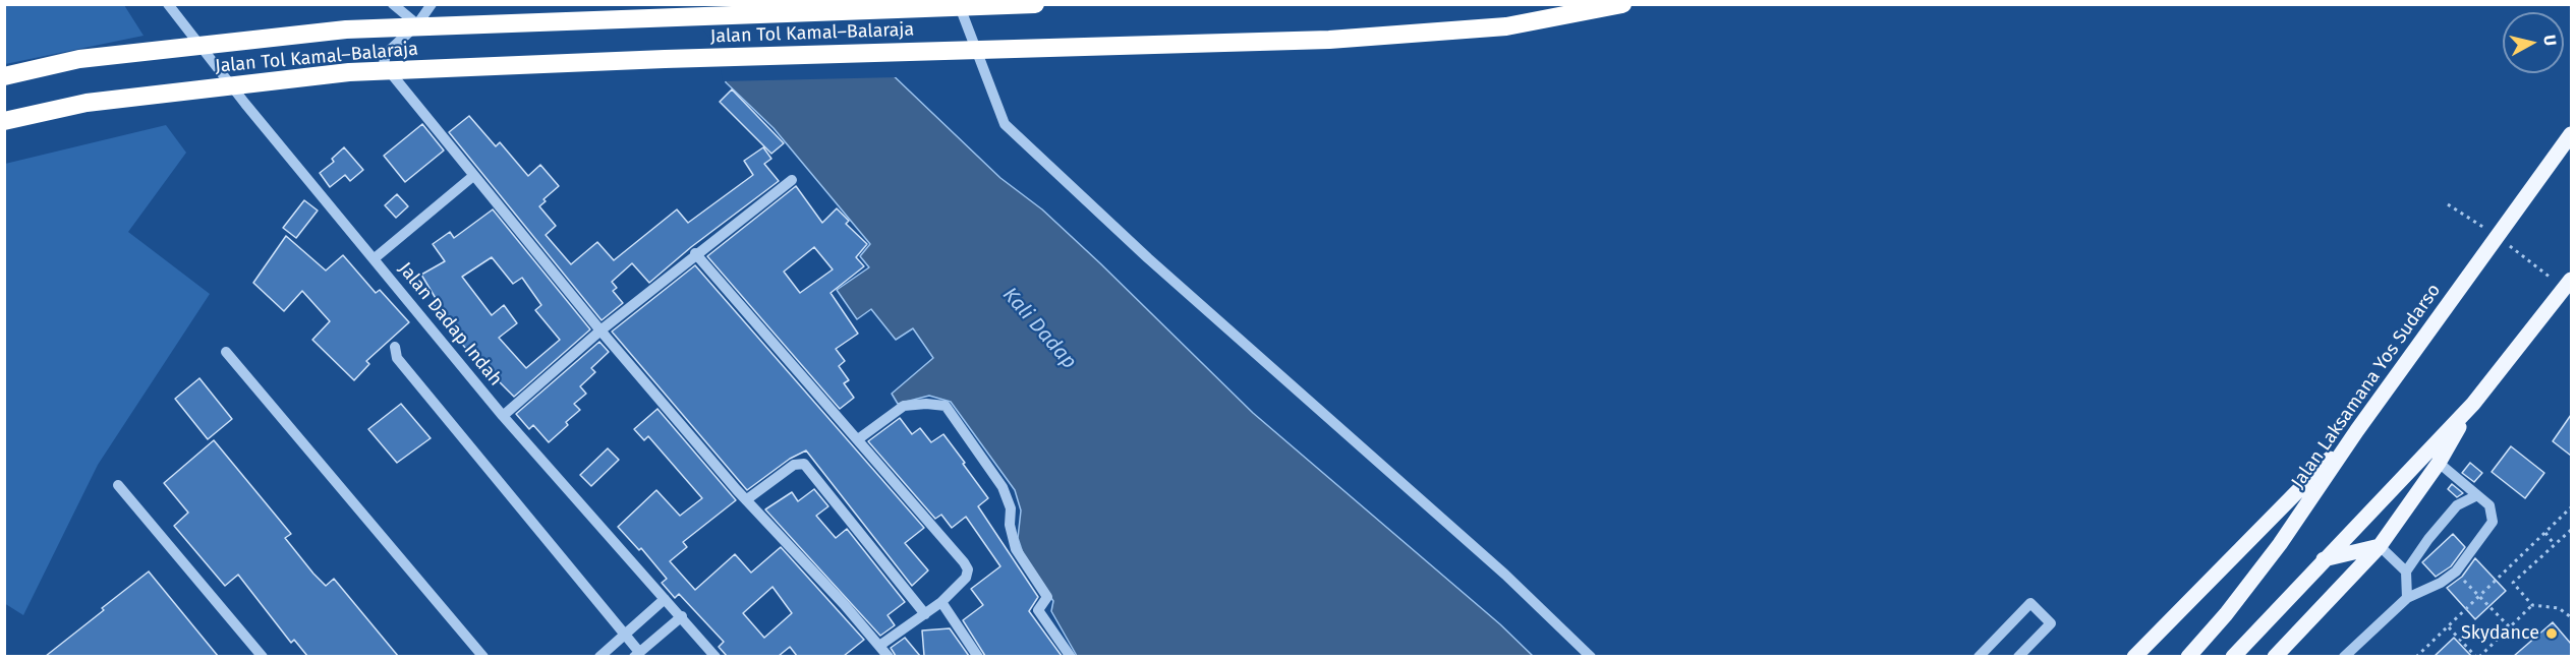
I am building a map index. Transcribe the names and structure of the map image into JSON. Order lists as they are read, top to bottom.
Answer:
{
  "streets": {
    "highway": ["Jalan Tol Kamal–Balaraja"],
    "main road": ["Jalan Laksamana Yos Sudarso"],
    "street": ["Jalan Dadap Indah"]
  },
  "water": ["Kali Dadap"],
  "places": ["Skydance"],
  "north": "right"
}
